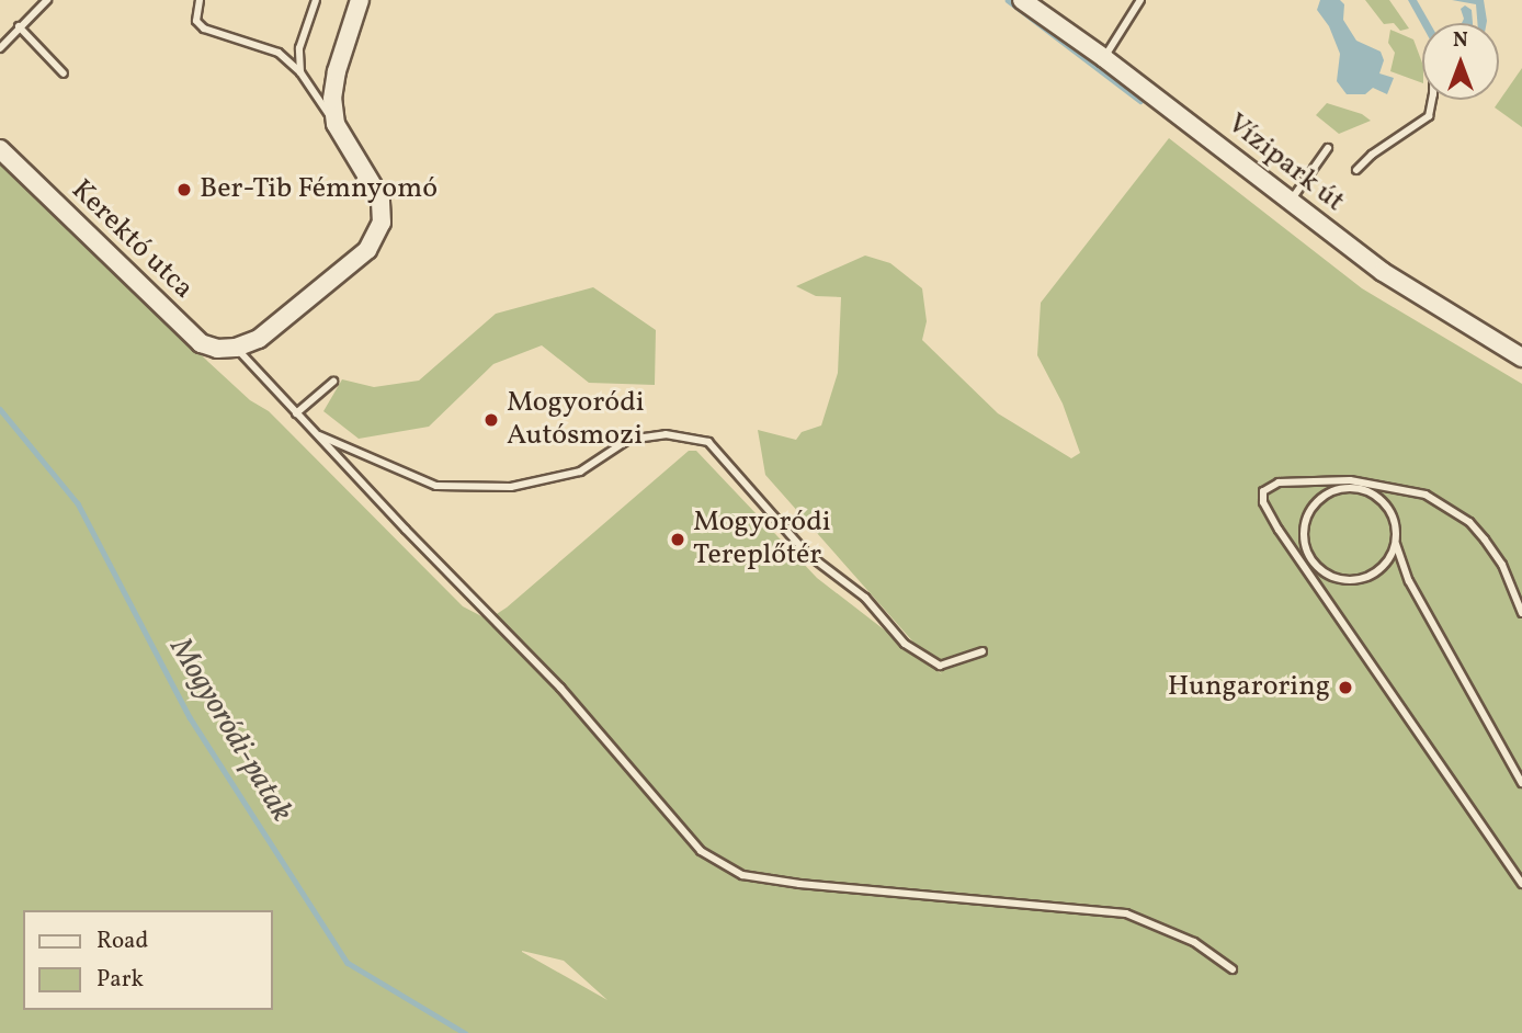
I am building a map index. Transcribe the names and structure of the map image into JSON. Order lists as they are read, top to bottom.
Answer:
{
  "streets": {
    "street": ["Vízipark út", "Kerektó utca"]
  },
  "water": ["Mogyoródi-patak"],
  "places": [
    "Ber-Tib Fémnyomó",
    "Mogyoródi Autósmozi",
    "Mogyoródi Tereplőtér",
    "Hungaroring"
  ],
  "legend": ["Road", "Park"],
  "north": "top"
}
